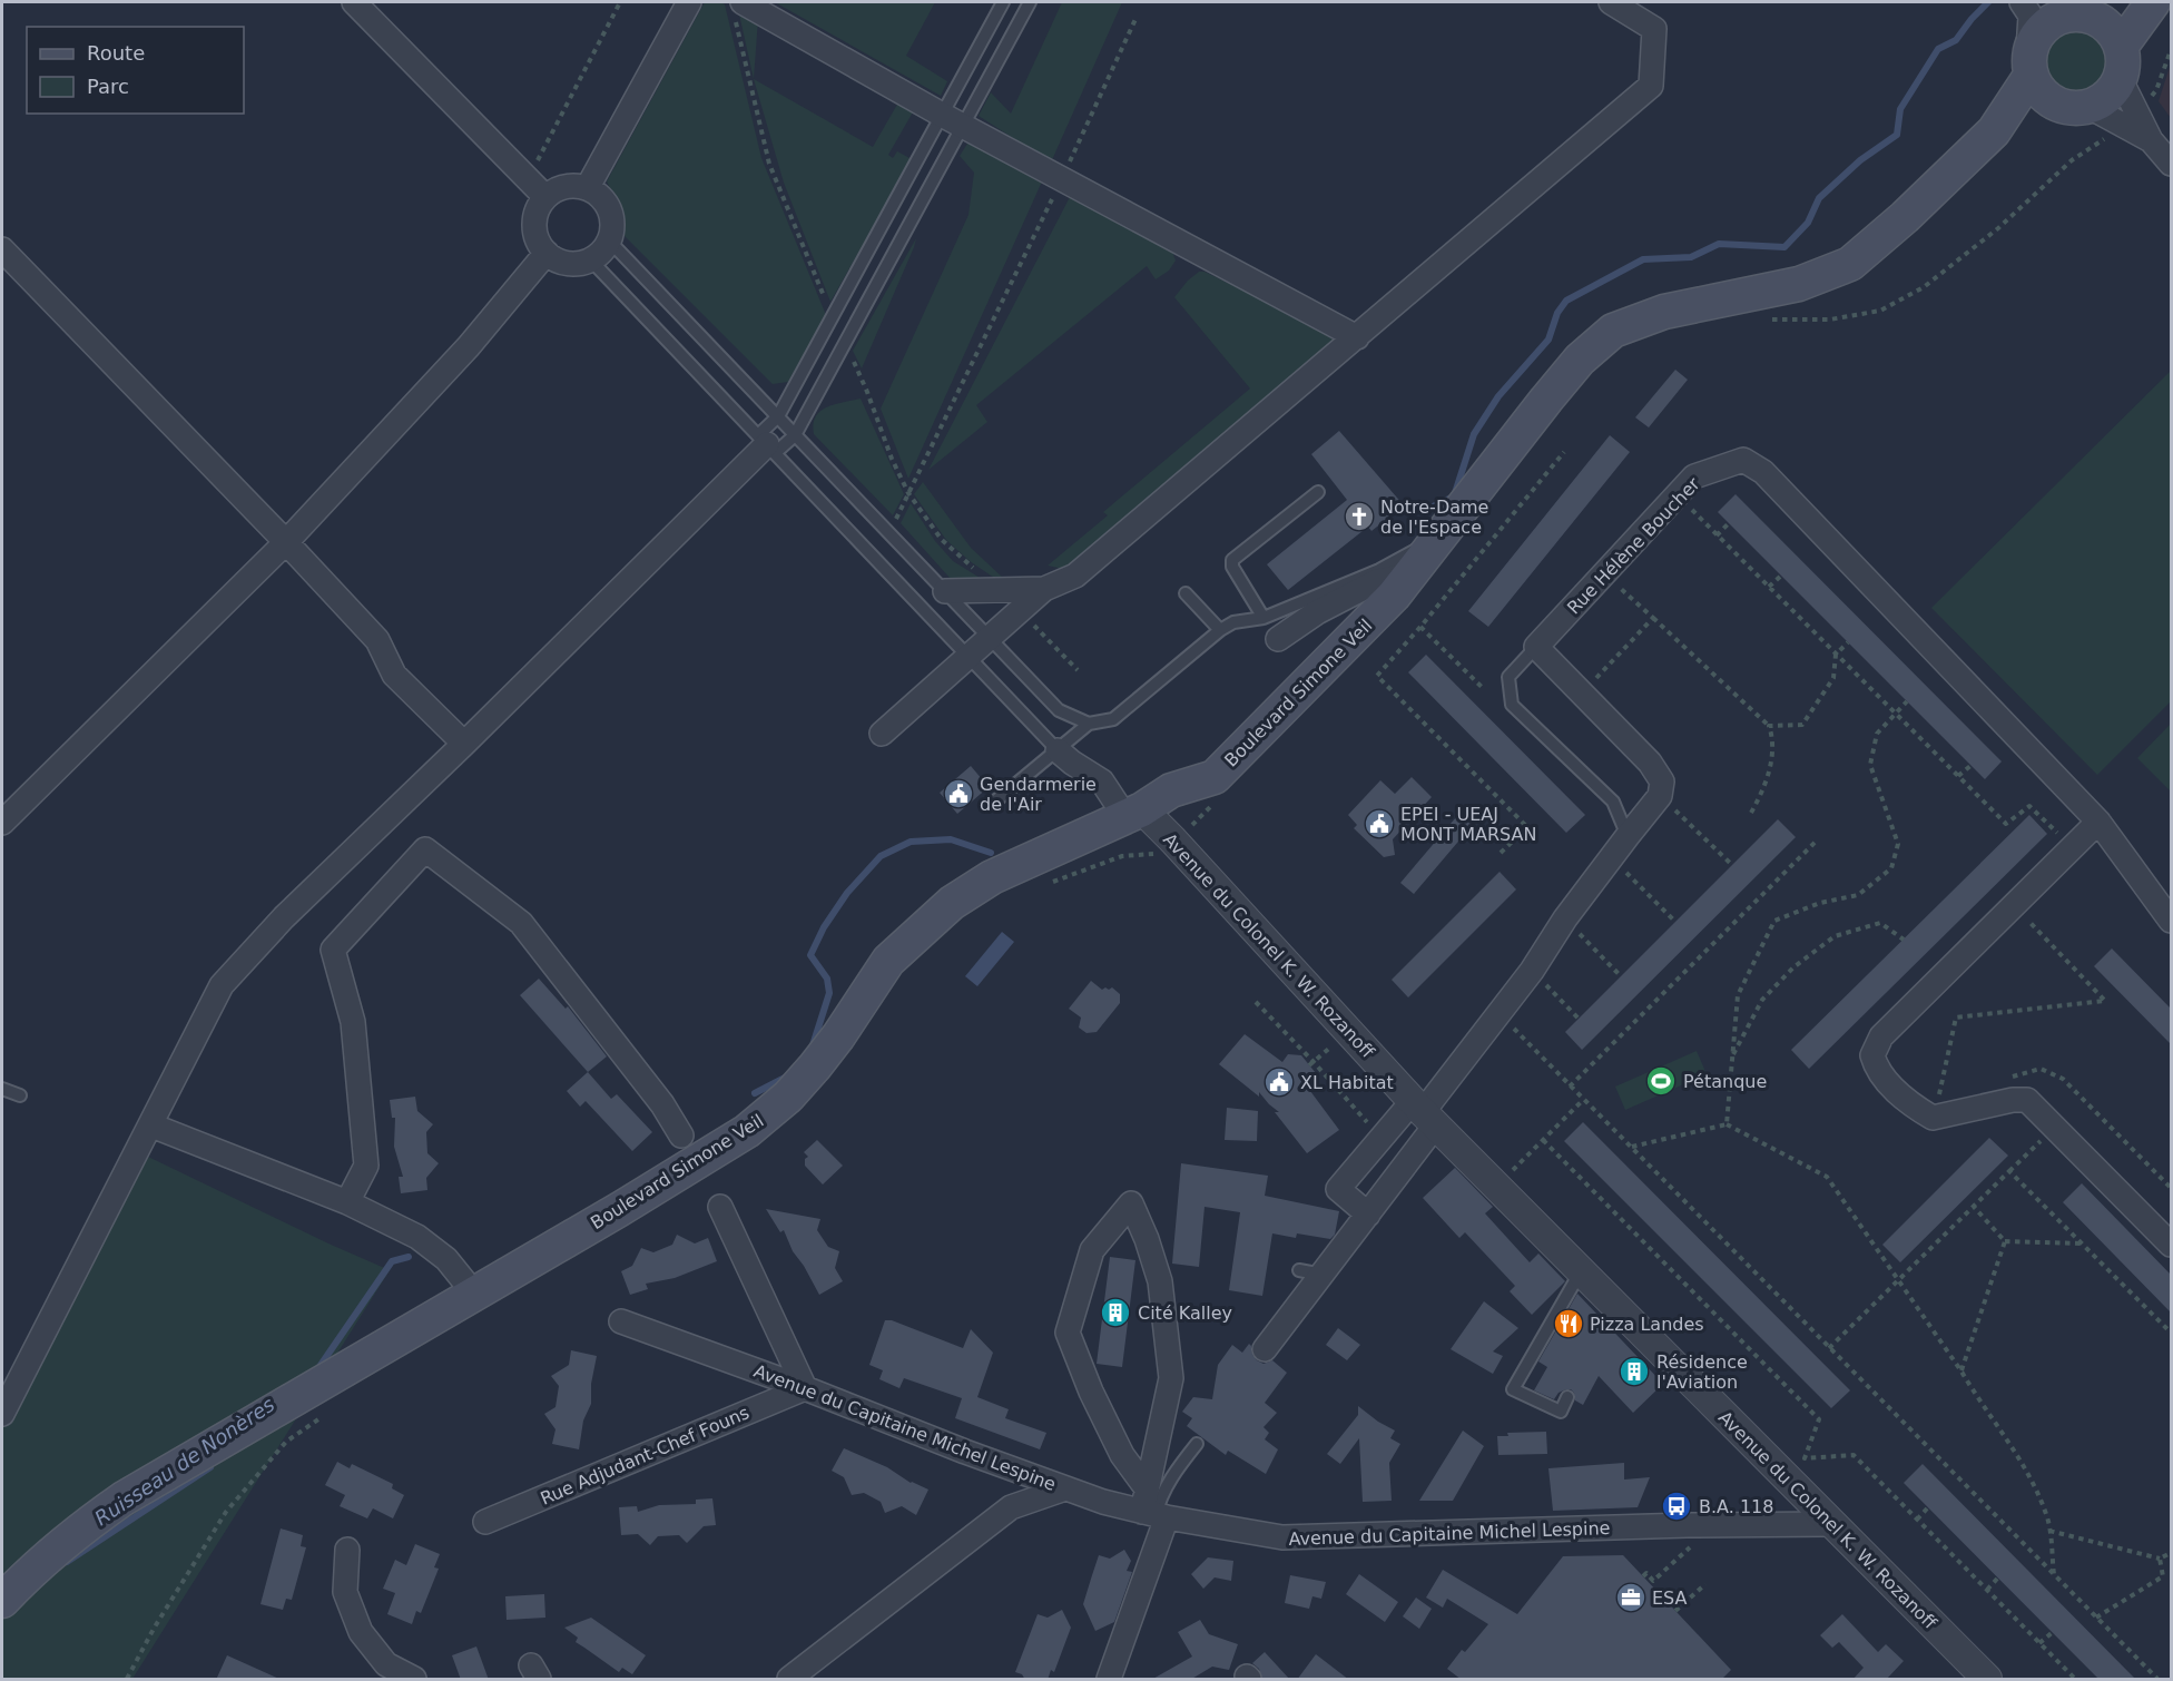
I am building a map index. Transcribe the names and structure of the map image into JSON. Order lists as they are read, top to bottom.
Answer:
{
  "streets": {
    "main road": ["Boulevard Simone Veil"],
    "street": [
      "Rue Hélène Boucher",
      "Avenue du Colonel K. W. Rozanoff",
      "Avenue du Capitaine Michel Lespine",
      "Rue Adjudant-Chef Founs"
    ]
  },
  "crossings": [
    ["Boulevard Simone Veil", "Avenue du Colonel K. W. Rozanoff"],
    ["Avenue du Colonel K. W. Rozanoff", "Avenue du Capitaine Michel Lespine"],
    ["Avenue du Capitaine Michel Lespine", "Rue Adjudant-Chef Founs"]
  ],
  "water": ["Ruisseau de Nonères"],
  "places": {
    "church": ["Notre-Dame de l'Espace"],
    "public building": ["Gendarmerie de l'Air", "EPEI - UEAJ MONT MARSAN", "XL Habitat"],
    "sports": ["Pétanque"],
    "building": ["Cité Kalley", "Résidence l'Aviation"],
    "restaurant": ["Pizza Landes"],
    "bus stop": ["B.A. 118"],
    "office": ["ESA"]
  },
  "legend": ["Route", "Parc"]
}
